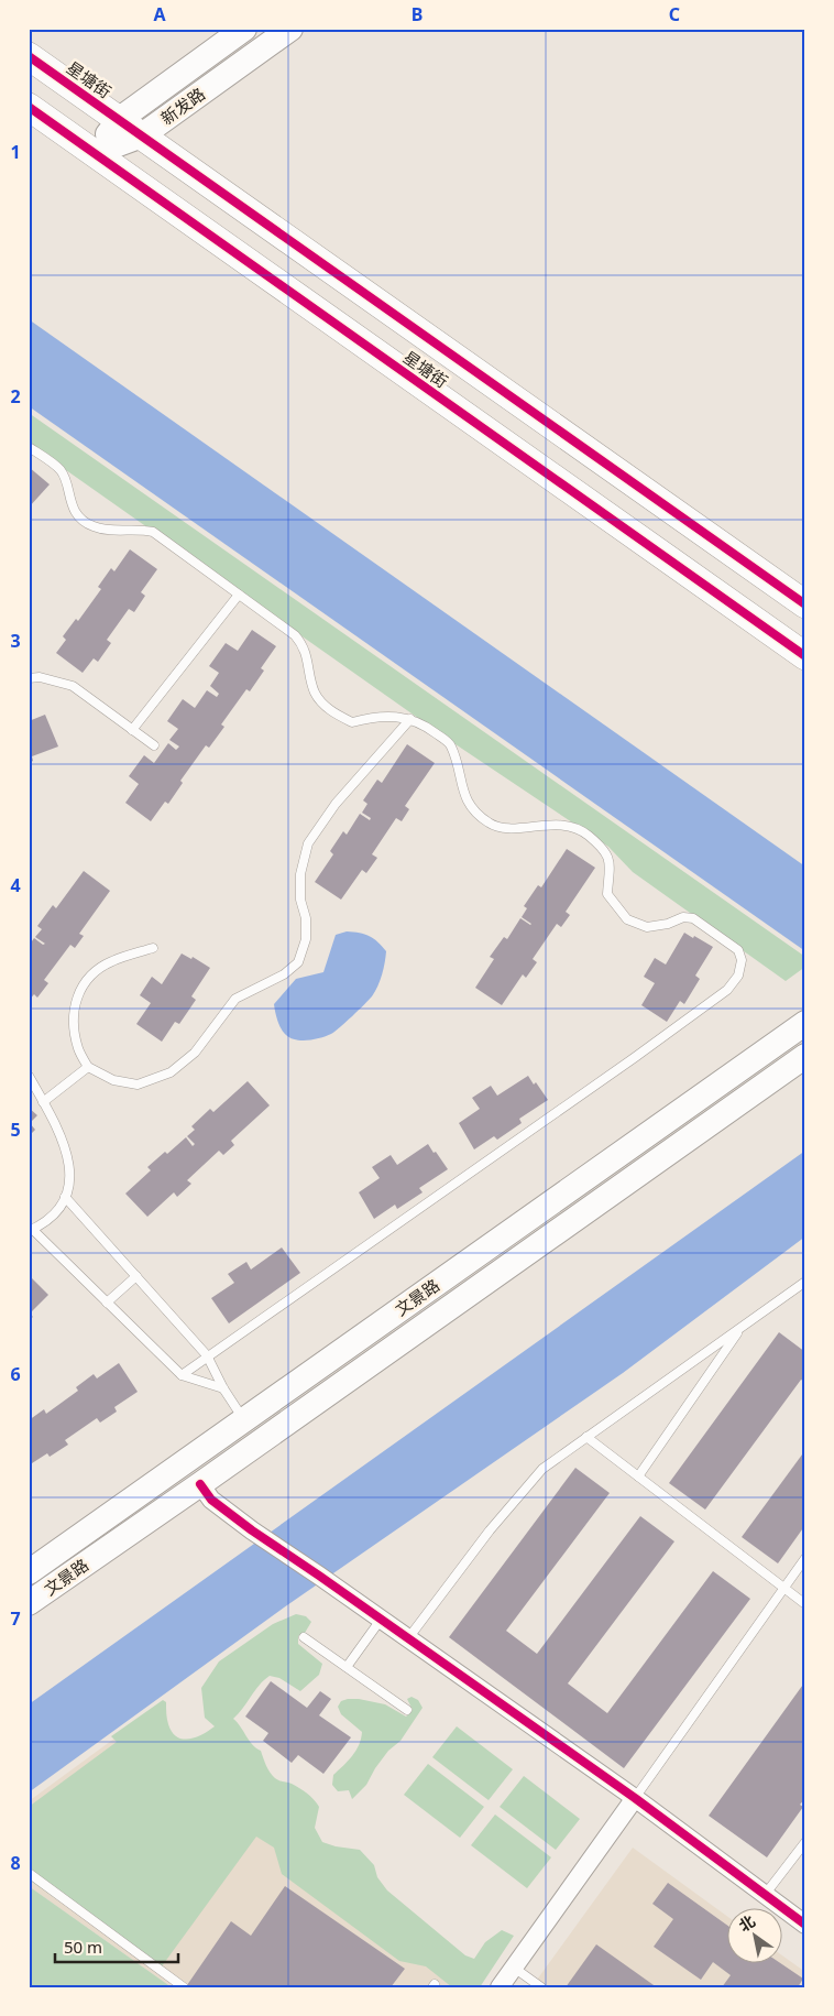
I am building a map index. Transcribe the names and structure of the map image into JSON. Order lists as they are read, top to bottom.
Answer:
{
  "streets": {
    "main road": ["星塘街", "新发路", "文景路"]
  },
  "crossings": [
    ["星塘街", "新发路"]
  ],
  "scale_bar": "50 m",
  "north": "top left",
  "grid": {
    "columns": ["A", "B", "C"],
    "rows": [
      "1",
      "2",
      "3",
      "4",
      "5",
      "6",
      "7",
      "8"
    ]
  }
}
